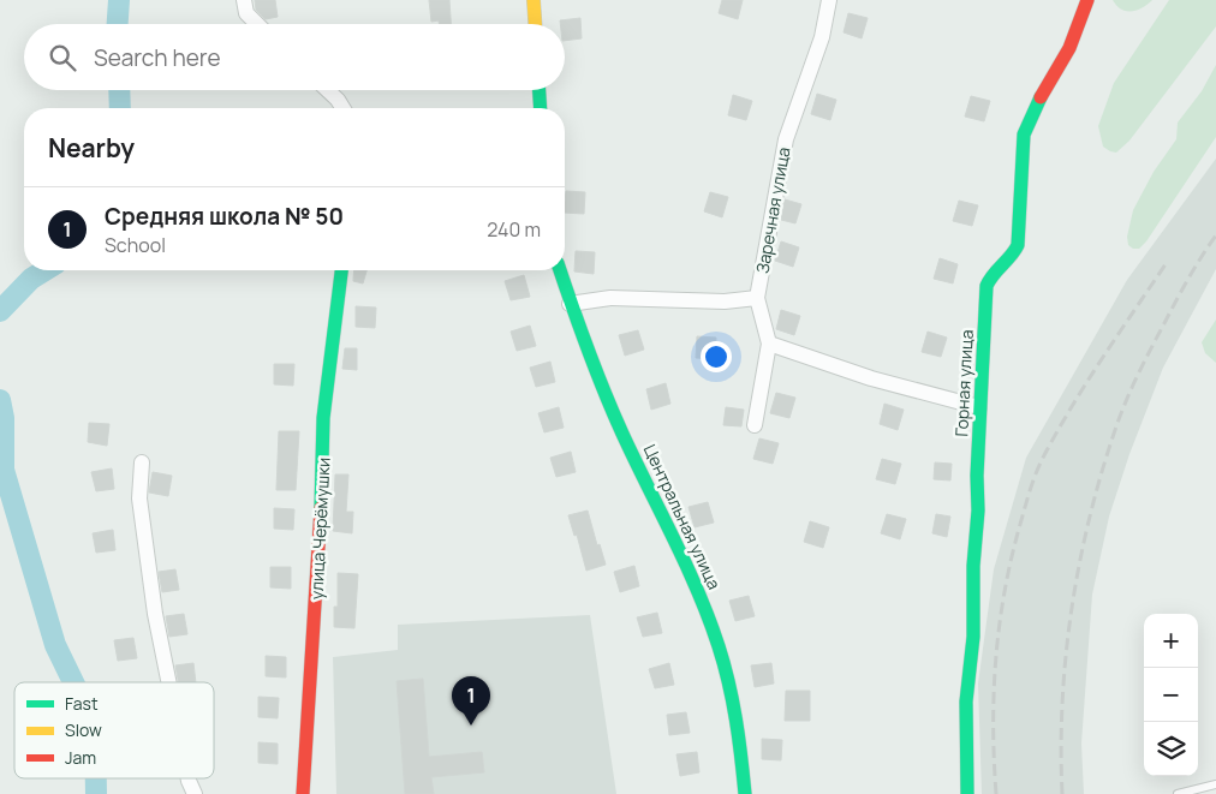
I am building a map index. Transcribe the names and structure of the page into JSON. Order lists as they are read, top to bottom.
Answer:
{
  "streets": {
    "street": [
      "Заречная улица",
      "Горная улица",
      "Центральная улица",
      "улица Черёмушки"
    ]
  },
  "legend": ["Fast", "Slow", "Jam"],
  "page": {
    "search": "Search here",
    "heading": "Nearby",
    "list": [
      {
        "mark": "1",
        "name": "Средняя школа № 50",
        "note": "School",
        "value": "240 m"
      }
    ],
    "map_buttons": ["+", "−"],
    "pins": "1"
  }
}
